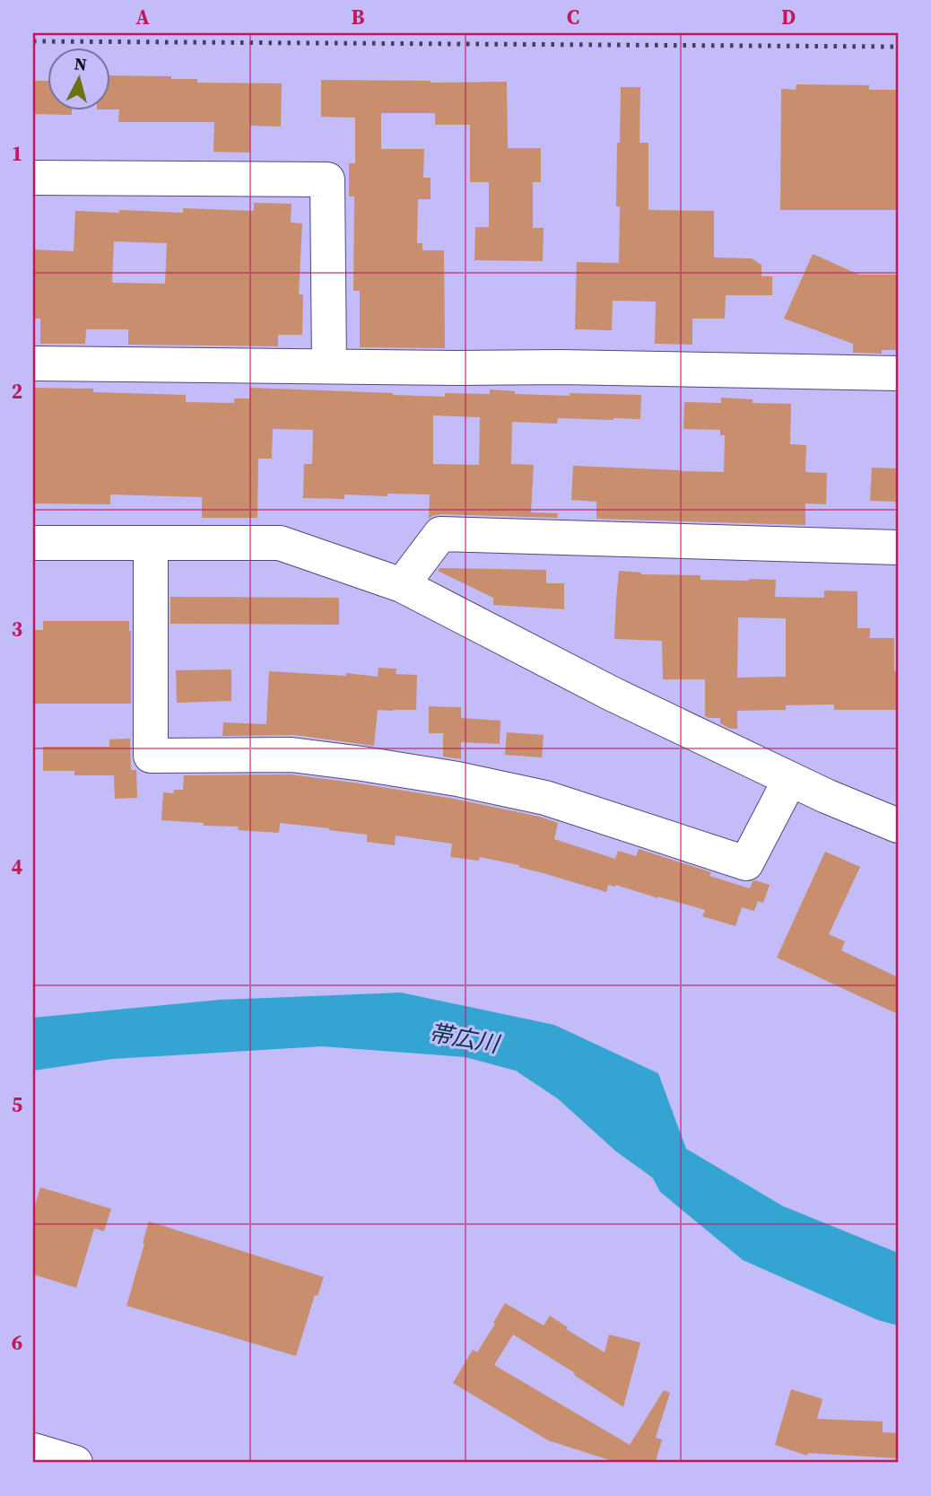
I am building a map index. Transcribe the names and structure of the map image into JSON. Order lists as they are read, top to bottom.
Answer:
{
  "water": ["帯広川"],
  "north": "top",
  "grid": {
    "columns": [
      "A",
      "B",
      "C",
      "D"
    ],
    "rows": [
      "1",
      "2",
      "3",
      "4",
      "5",
      "6"
    ]
  }
}
